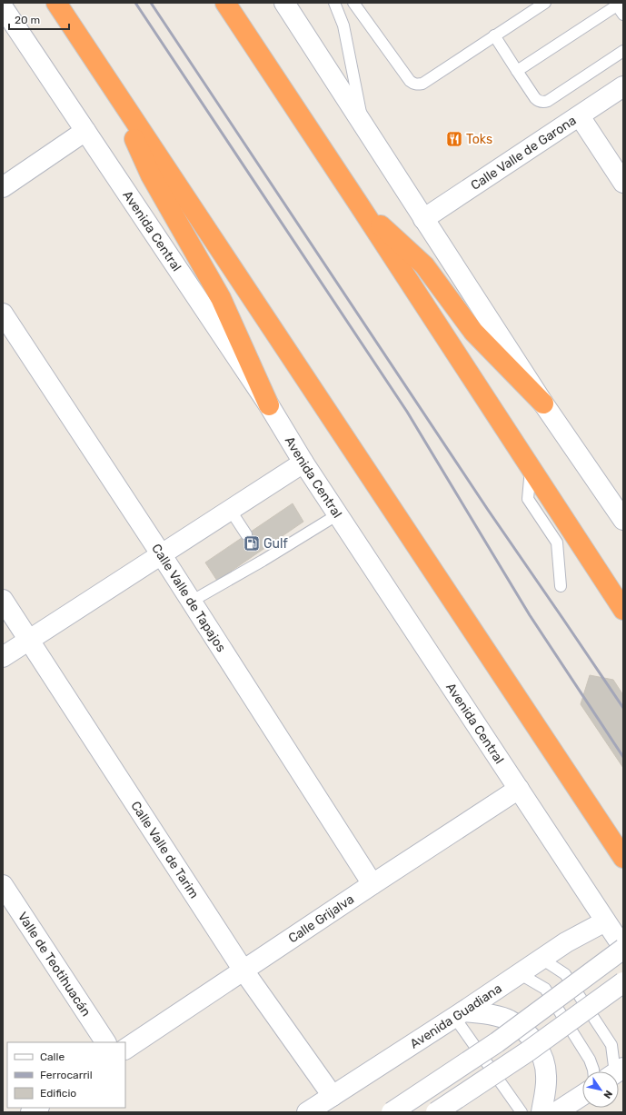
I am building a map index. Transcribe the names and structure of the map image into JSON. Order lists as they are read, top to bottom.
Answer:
{
  "streets": {
    "street": [
      "Calle Valle de Garona",
      "Avenida Central",
      "Calle Valle de Tapajos",
      "Calle Valle de Tarim",
      "Calle Grijalva",
      "Valle de Teotihuacán",
      "Avenida Guadiana"
    ]
  },
  "crossings": [
    ["Avenida Central", "Calle Grijalva"],
    ["Avenida Central", "Avenida Guadiana"],
    ["Calle Valle de Tapajos", "Calle Grijalva"],
    ["Calle Valle de Tarim", "Calle Grijalva"],
    ["Calle Valle de Tarim", "Avenida Guadiana"]
  ],
  "places": {
    "restaurant": ["Toks"],
    "fuel station": ["Gulf"]
  },
  "legend": ["Calle", "Ferrocarril", "Edificio"],
  "scale_bar": "20 m",
  "north": "bottom right"
}
